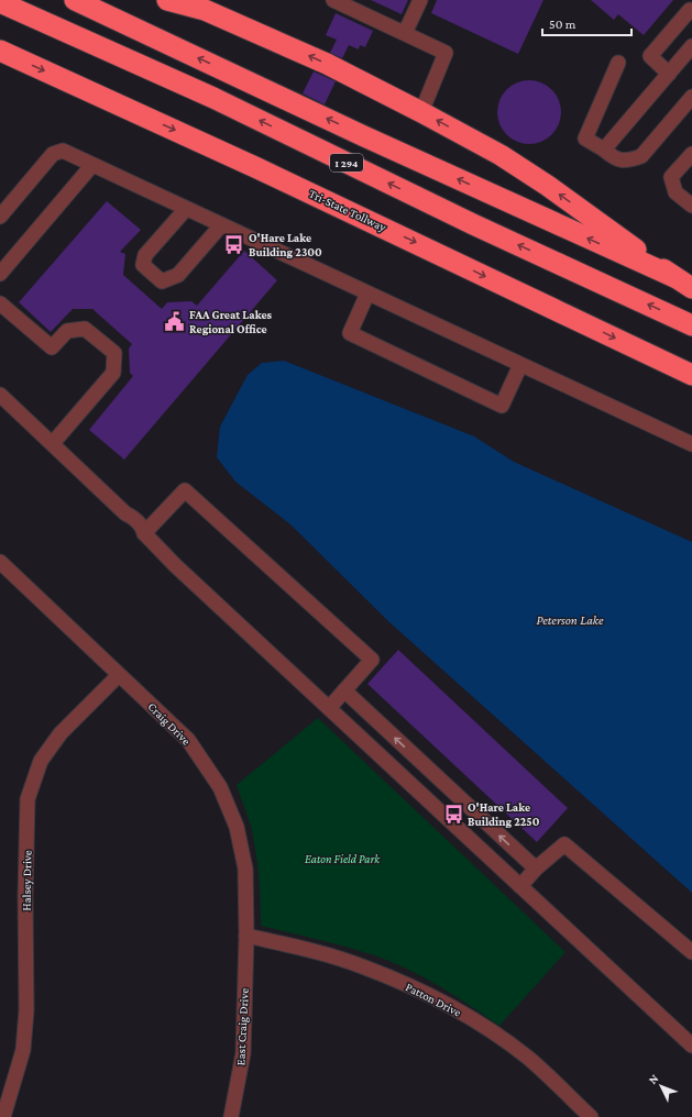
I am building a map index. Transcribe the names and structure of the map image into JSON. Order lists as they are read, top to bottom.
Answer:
{
  "streets": {
    "highway": ["I 294", "Tri-State Tollway"],
    "street": [
      "Craig Drive",
      "Halsey Drive",
      "Patton Drive",
      "East Craig Drive"
    ]
  },
  "crossings": [
    ["Craig Drive", "Halsey Drive"],
    ["Craig Drive", "Patton Drive"],
    ["Craig Drive", "East Craig Drive"],
    ["Patton Drive", "East Craig Drive"]
  ],
  "water": ["Peterson Lake"],
  "parks": ["Eaton Field Park"],
  "places": {
    "bus stop": ["O'Hare Lake Building 2300", "O'Hare Lake Building 2250"],
    "public building": ["FAA Great Lakes Regional Office"]
  },
  "scale_bar": "50 m",
  "north": "top left"
}
